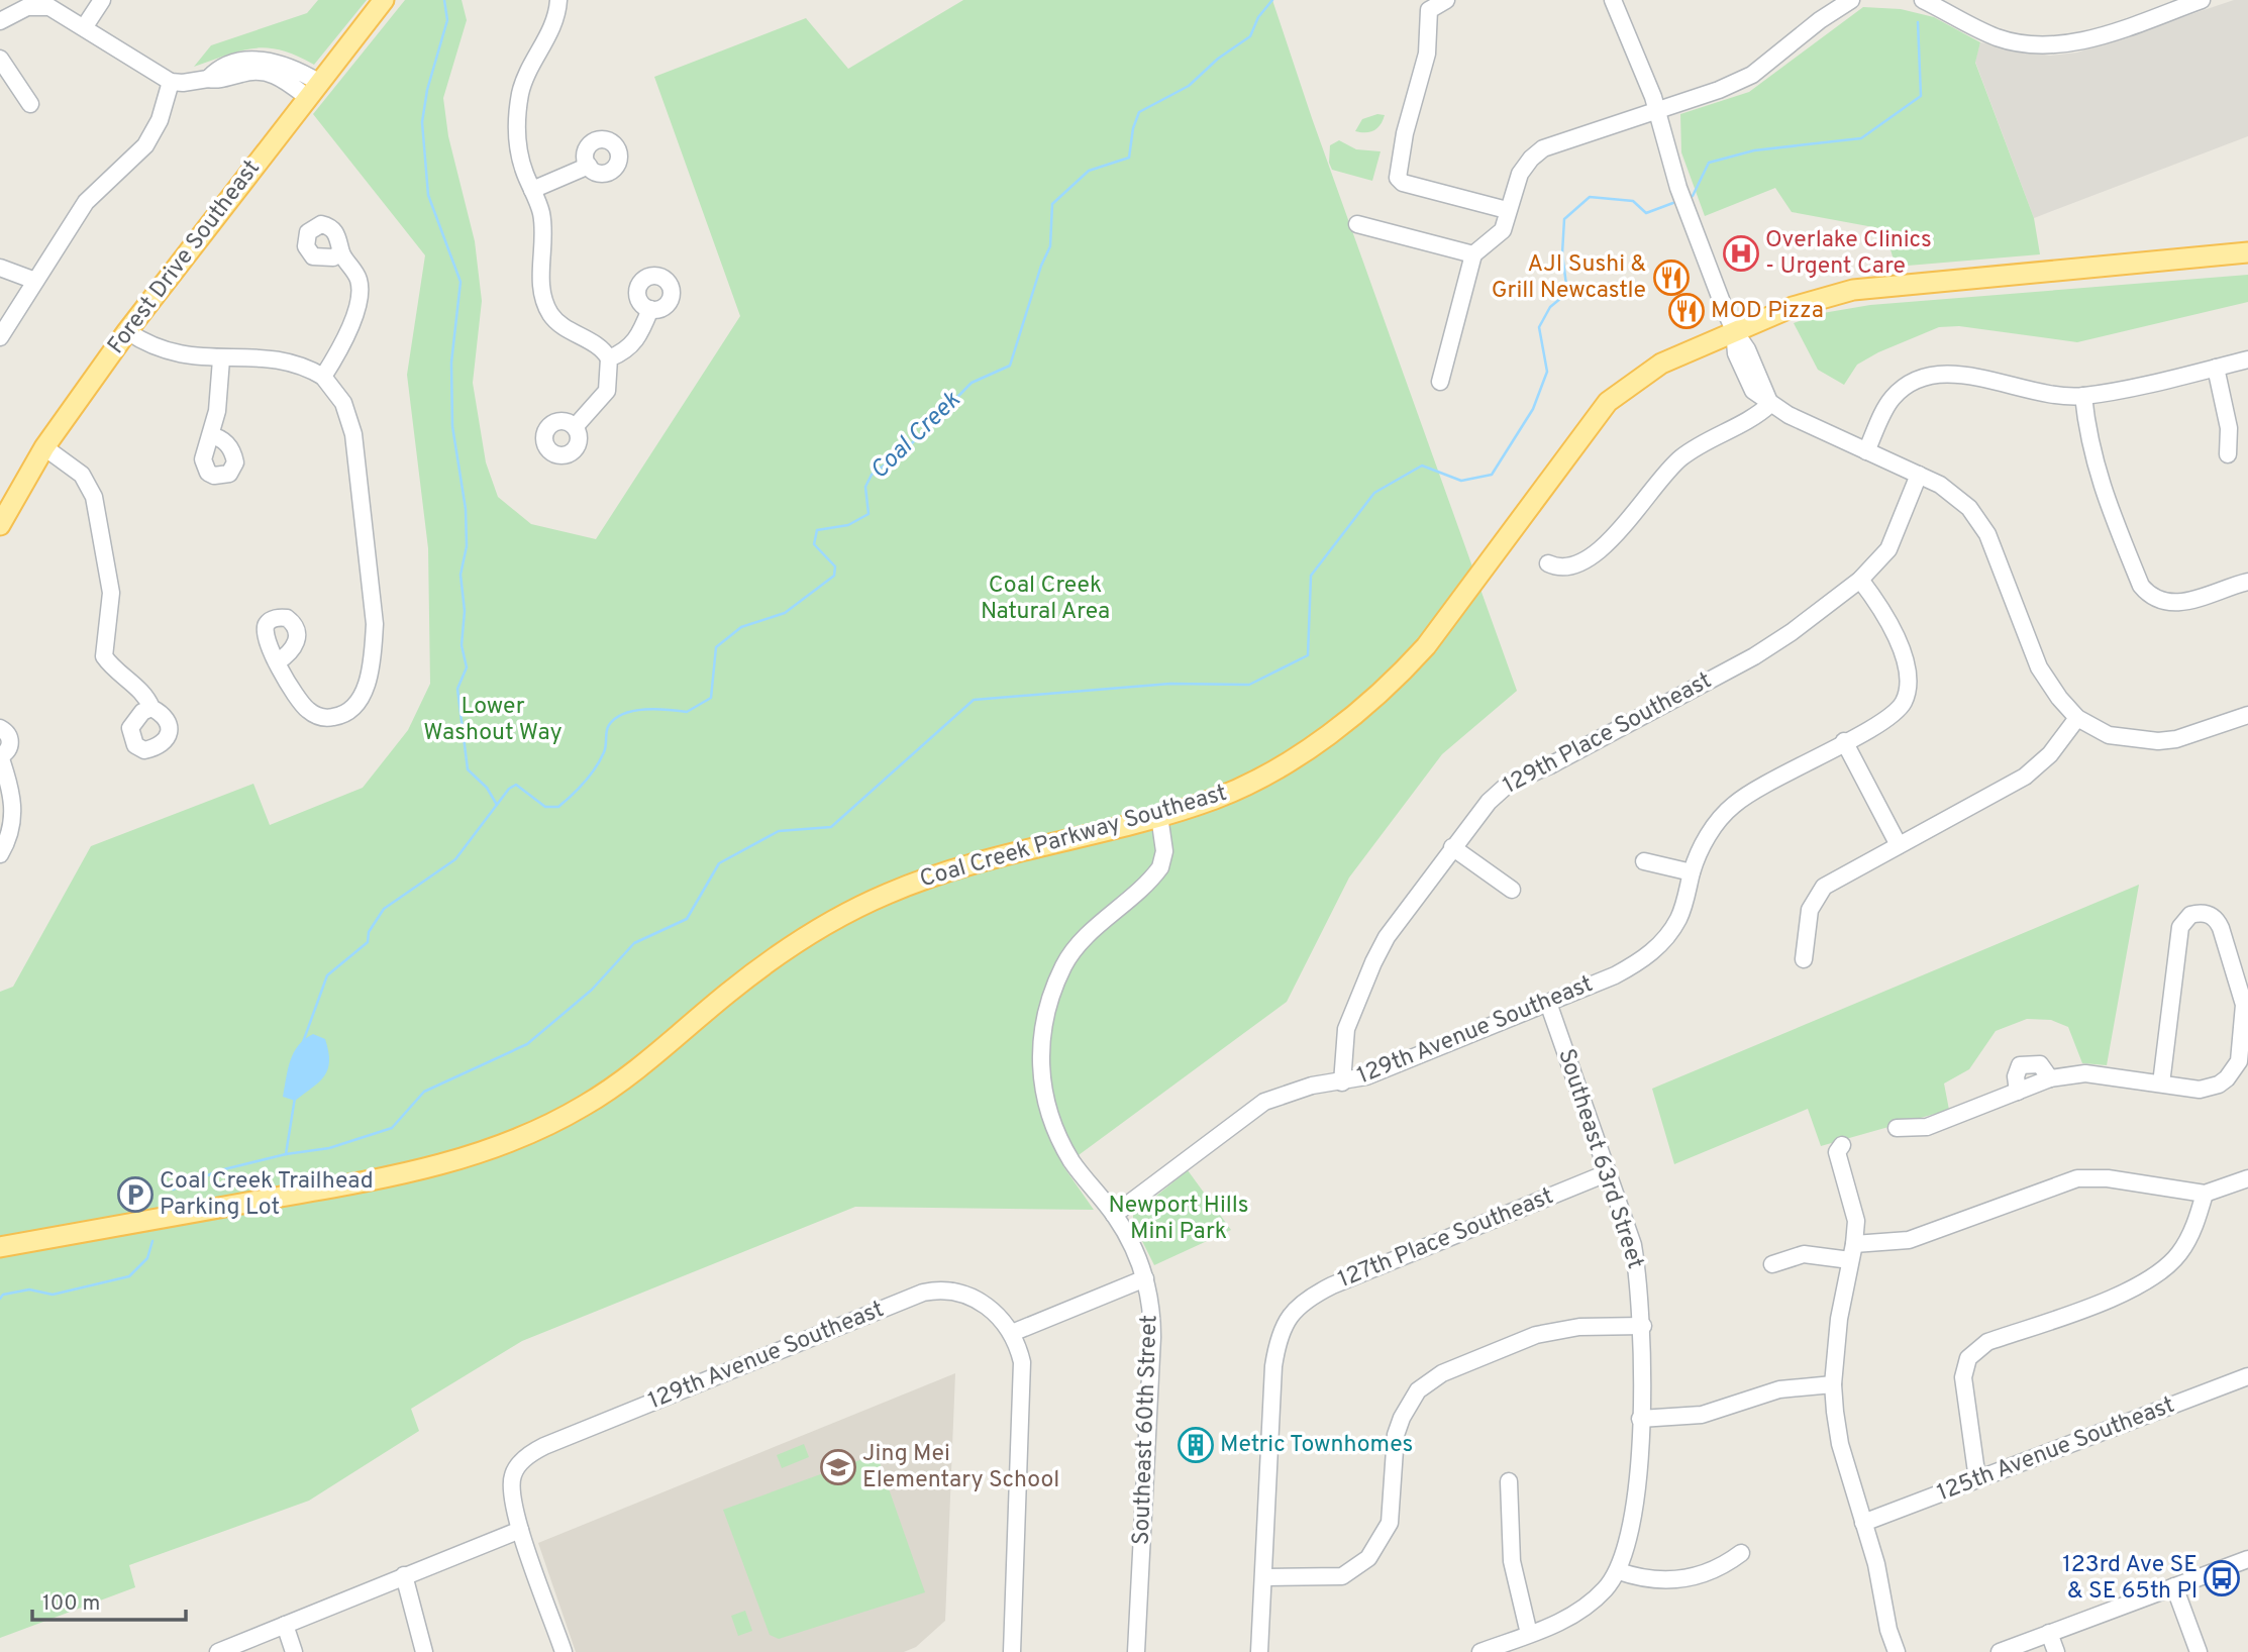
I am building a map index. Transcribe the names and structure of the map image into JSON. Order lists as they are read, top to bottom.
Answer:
{
  "streets": {
    "main road": ["Forest Drive Southeast", "Coal Creek Parkway Southeast"],
    "street": [
      "129th Place Southeast",
      "129th Avenue Southeast",
      "Southeast 63rd Street",
      "127th Place Southeast",
      "Southeast 60th Street",
      "125th Avenue Southeast"
    ]
  },
  "crossings": [
    ["129th Place Southeast", "129th Avenue Southeast"],
    ["Coal Creek Parkway Southeast", "Southeast 60th Street"],
    ["129th Avenue Southeast", "Southeast 63rd Street"],
    ["129th Avenue Southeast", "Southeast 60th Street"],
    ["Southeast 63rd Street", "127th Place Southeast"]
  ],
  "water": ["Coal Creek"],
  "parks": ["Coal Creek Natural Area", "Lower Washout Way", "Newport Hills Mini Park"],
  "places": {
    "hospital": ["Overlake Clinics - Urgent Care"],
    "restaurant": ["AJI Sushi & Grill Newcastle", "MOD Pizza"],
    "parking": ["Coal Creek Trailhead Parking Lot"],
    "building": ["Metric Townhomes"],
    "school or university": ["Jing Mei Elementary School"],
    "bus stop": ["123rd Ave SE & SE 65th Pl"]
  },
  "scale_bar": "100 m"
}
